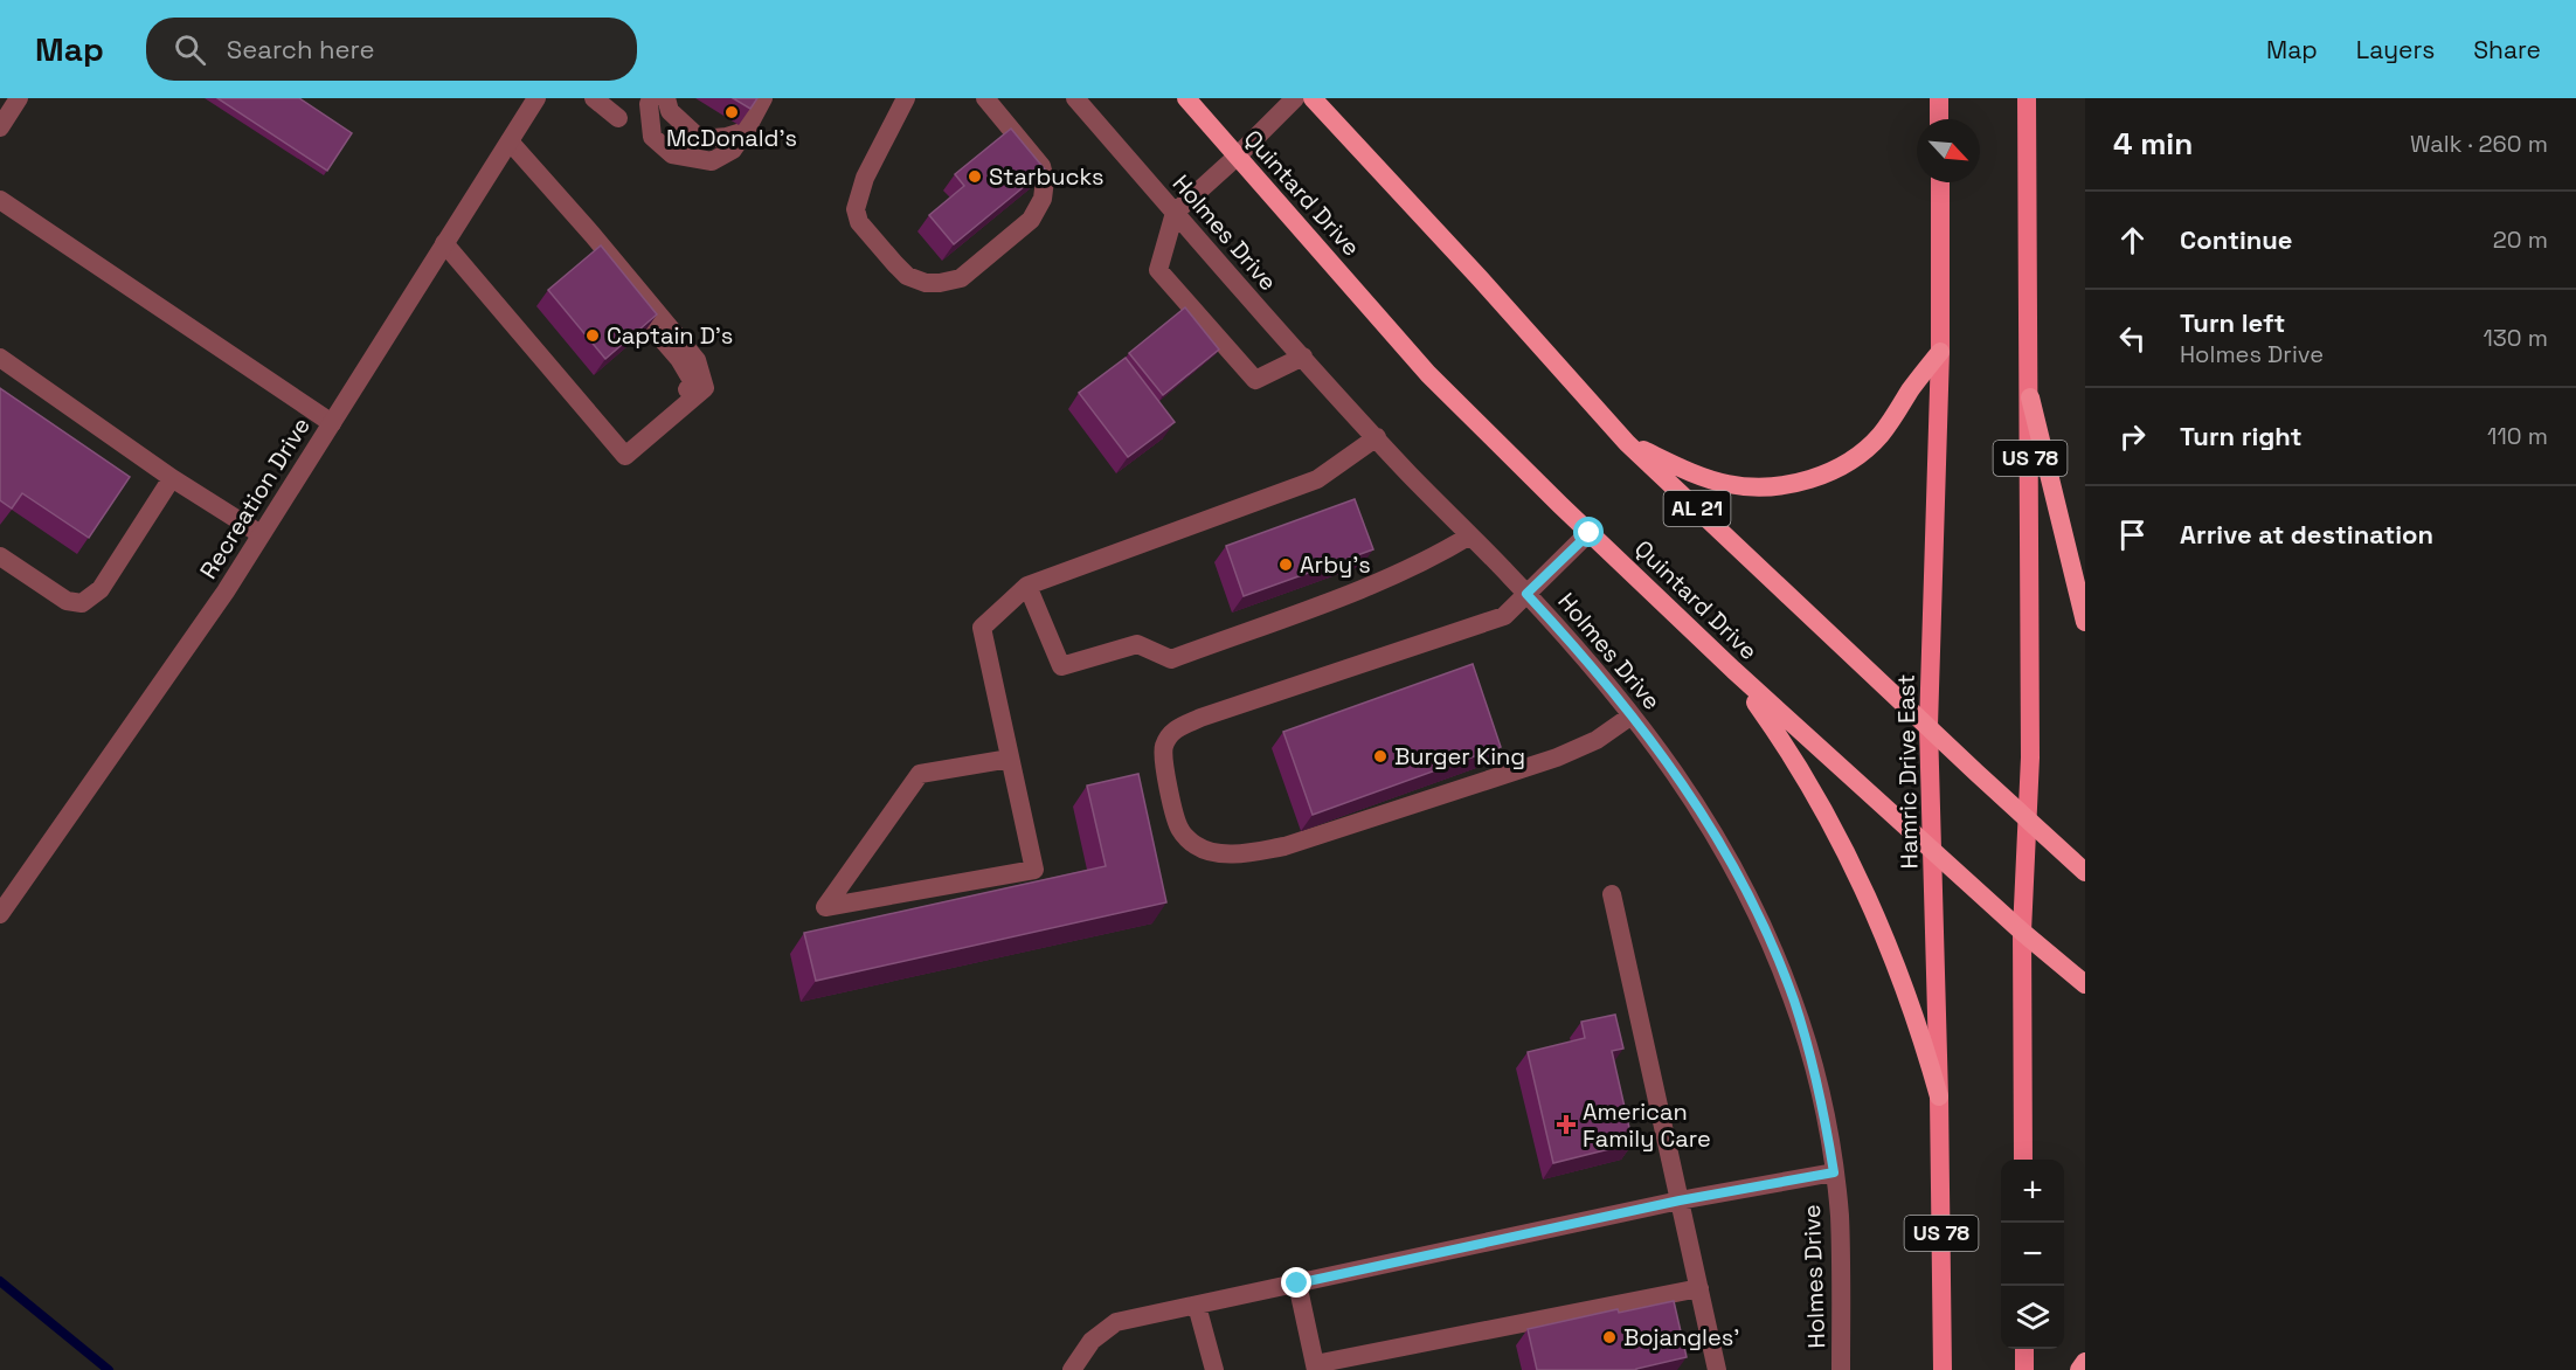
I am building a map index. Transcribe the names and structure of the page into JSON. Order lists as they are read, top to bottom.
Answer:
{
  "streets": {
    "highway": ["Quintard Drive", "AL 21"],
    "main road": ["US 78", "Hamric Drive East"],
    "street": ["Holmes Drive", "Recreation Drive"]
  },
  "crossings": [
    ["Quintard Drive", "US 78"],
    ["Quintard Drive", "Hamric Drive East"],
    ["US 78", "AL 21"],
    ["AL 21", "Hamric Drive East"]
  ],
  "places": {
    "other": [
      "McDonald's",
      "Starbucks",
      "Captain D's",
      "Arby's",
      "Burger King",
      "Bojangles'"
    ],
    "health": ["American Family Care"]
  },
  "north": "bottom right",
  "page": {
    "header": "Map",
    "search": "Search here",
    "nav": ["Map", "Layers", "Share"],
    "heading": ["4 min", "Walk · 260 m"],
    "list": [
      ["Continue", "20 m"],
      ["Turn left", "Holmes Drive", "130 m"],
      ["Turn right", "110 m"],
      "Arrive at destination"
    ],
    "map_buttons": ["+", "−"]
  }
}
